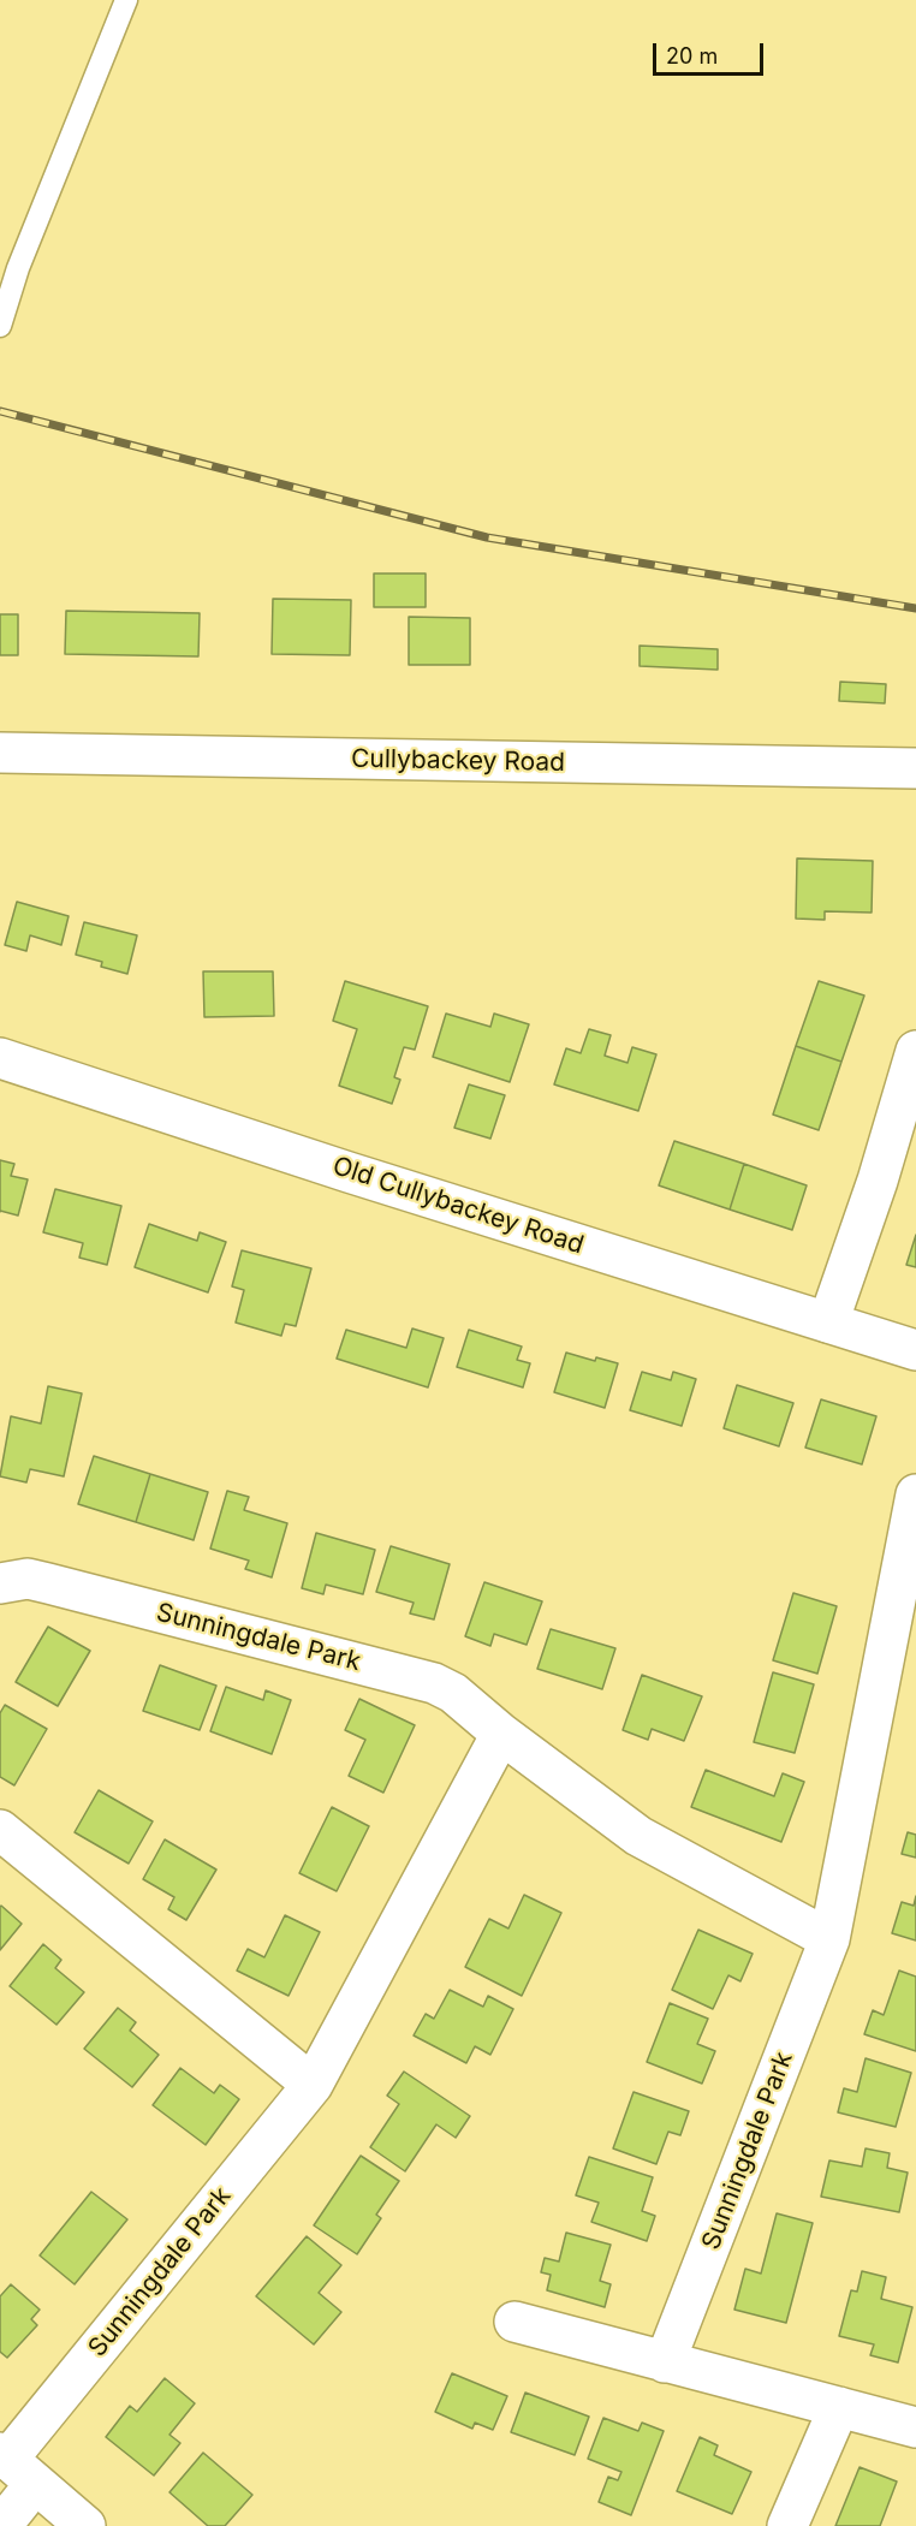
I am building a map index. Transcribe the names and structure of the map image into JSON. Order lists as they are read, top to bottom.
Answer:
{
  "streets": {
    "street": ["Cullybackey Road", "Old Cullybackey Road", "Sunningdale Park"]
  },
  "scale_bar": "20 m"
}
